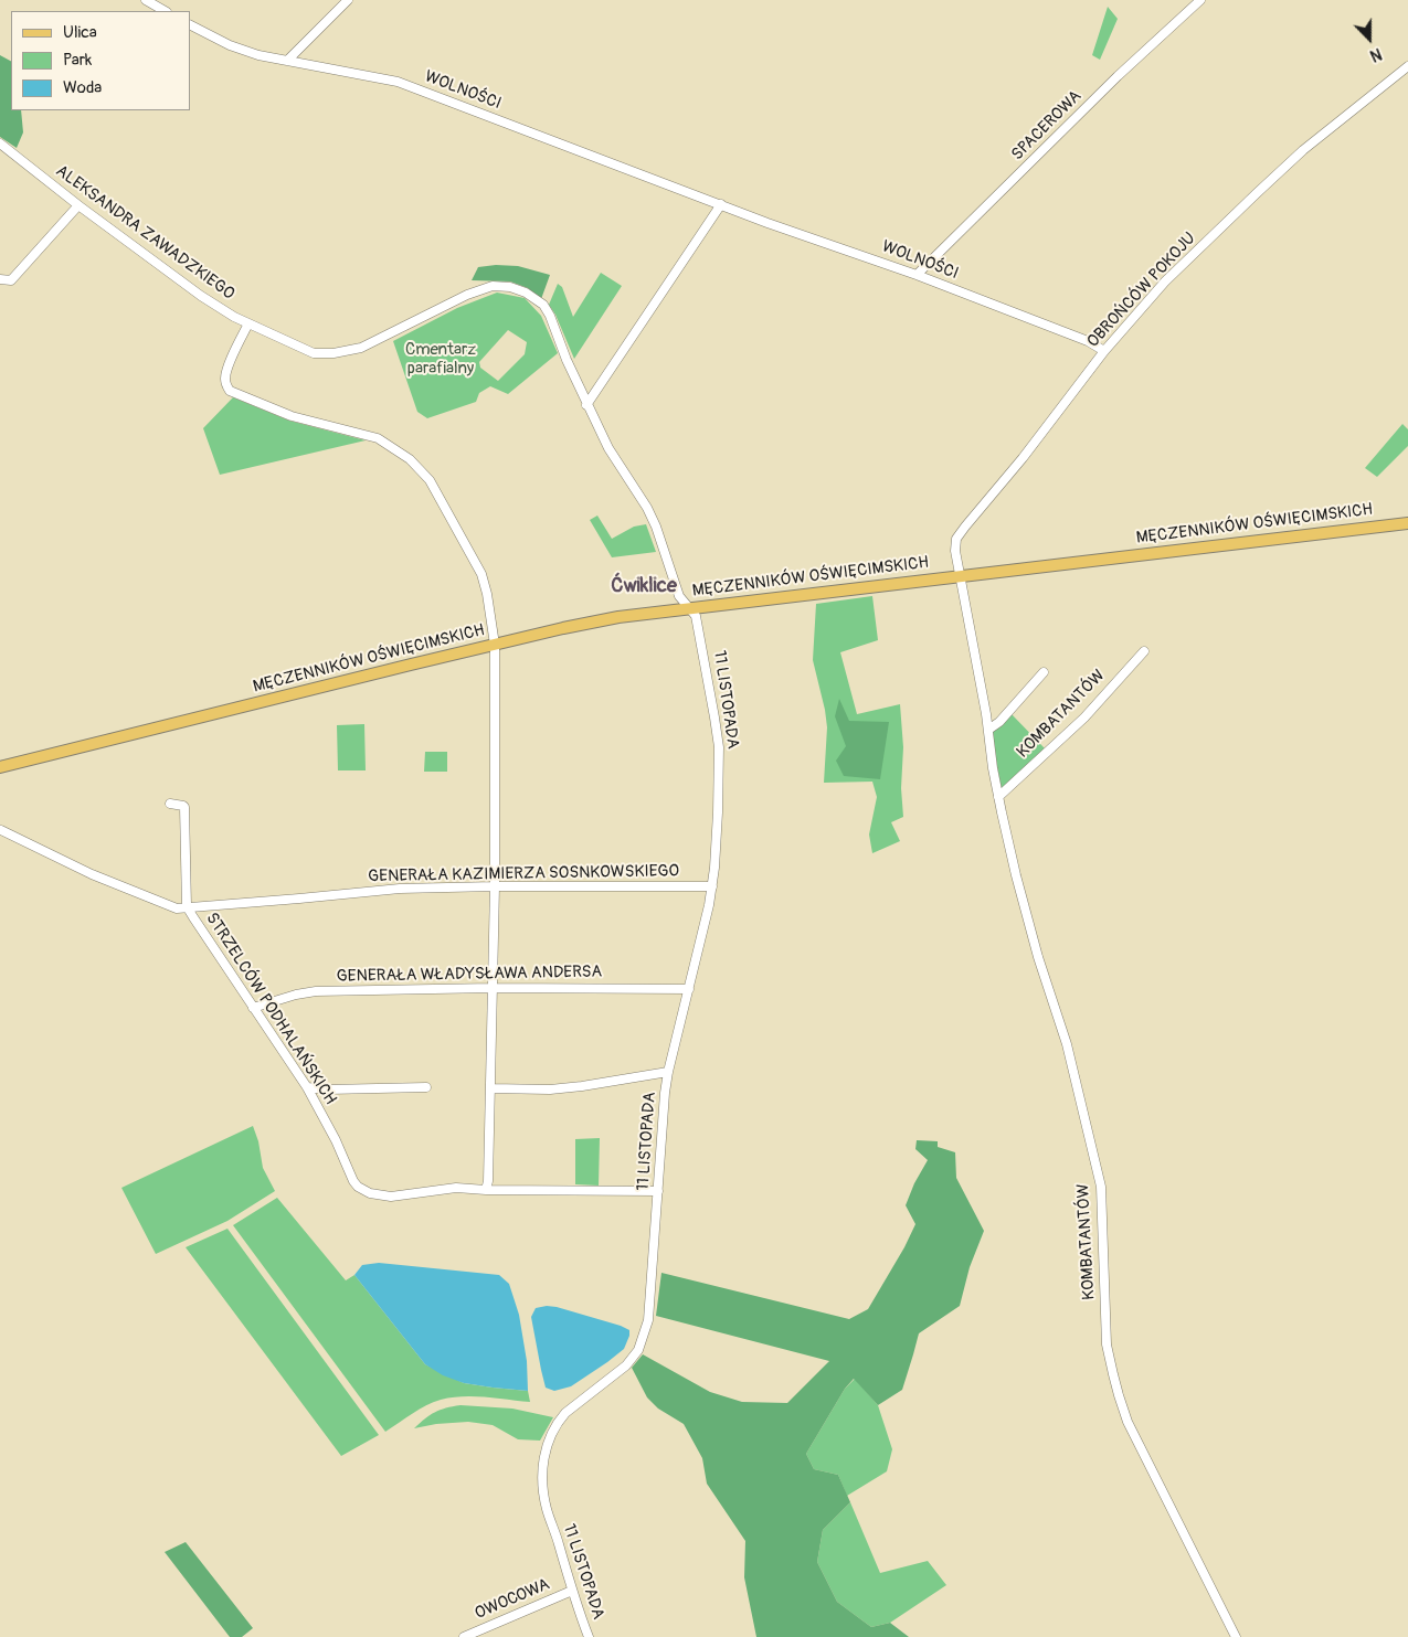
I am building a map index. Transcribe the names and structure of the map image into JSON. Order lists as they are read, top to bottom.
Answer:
{
  "streets": {
    "main road": ["MĘCZENNIKÓW OŚWIĘCIMSKICH"],
    "street": [
      "WOLNOŚCI",
      "SPACEROWA",
      "ALEKSANDRA ZAWADZKIEGO",
      "OBROŃCÓW POKOJU",
      "11 LISTOPADA",
      "KOMBATANTÓW",
      "GENERAŁA KAZIMIERZA SOSNKOWSKIEGO",
      "GENERAŁA WŁADYSŁAWA ANDERSA",
      "STRZELCÓW PODHALAŃSKICH",
      "OWOCOWA"
    ]
  },
  "crossings": [
    ["WOLNOŚCI", "SPACEROWA"],
    ["WOLNOŚCI", "OBROŃCÓW POKOJU"],
    ["ALEKSANDRA ZAWADZKIEGO", "MĘCZENNIKÓW OŚWIĘCIMSKICH"],
    ["ALEKSANDRA ZAWADZKIEGO", "11 LISTOPADA"],
    ["OBROŃCÓW POKOJU", "MĘCZENNIKÓW OŚWIĘCIMSKICH"],
    ["OBROŃCÓW POKOJU", "KOMBATANTÓW"],
    ["MĘCZENNIKÓW OŚWIĘCIMSKICH", "11 LISTOPADA"],
    ["MĘCZENNIKÓW OŚWIĘCIMSKICH", "KOMBATANTÓW"],
    ["11 LISTOPADA", "GENERAŁA KAZIMIERZA SOSNKOWSKIEGO"],
    ["11 LISTOPADA", "GENERAŁA WŁADYSŁAWA ANDERSA"],
    ["11 LISTOPADA", "STRZELCÓW PODHALAŃSKICH"],
    ["11 LISTOPADA", "OWOCOWA"],
    ["GENERAŁA KAZIMIERZA SOSNKOWSKIEGO", "STRZELCÓW PODHALAŃSKICH"],
    ["GENERAŁA WŁADYSŁAWA ANDERSA", "STRZELCÓW PODHALAŃSKICH"]
  ],
  "districts": ["Ćwiklice"],
  "parks": ["Cmentarz parafialny"],
  "legend": ["Ulica", "Park", "Woda"],
  "north": "bottom"
}
